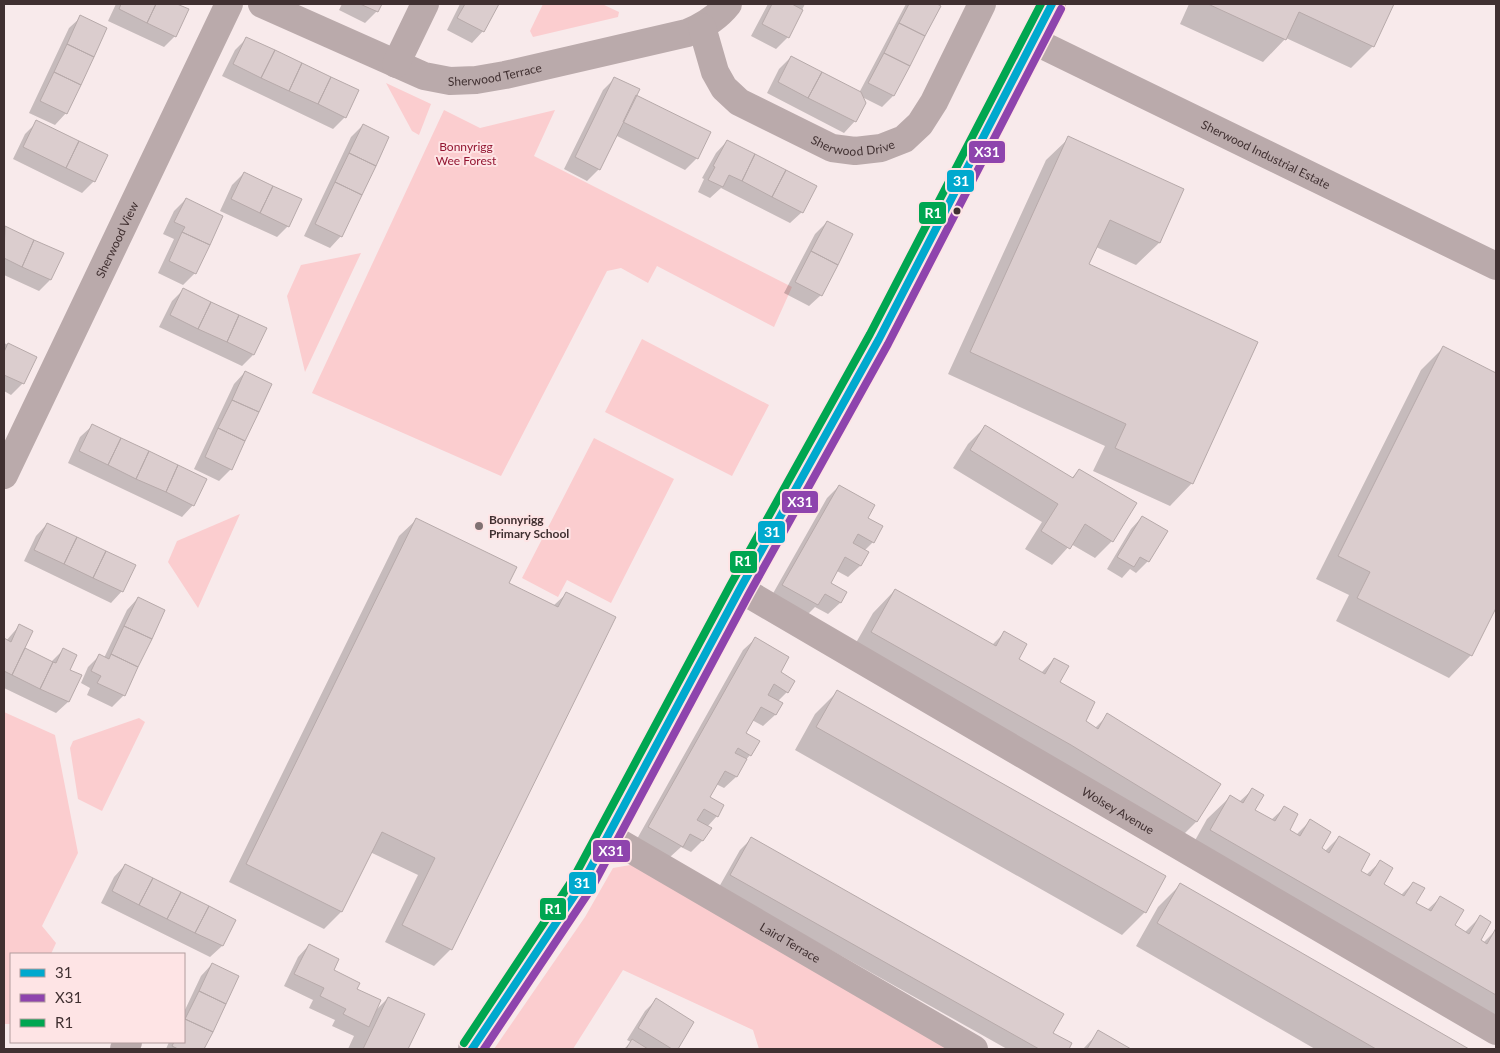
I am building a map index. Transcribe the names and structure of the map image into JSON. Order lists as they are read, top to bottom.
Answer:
{
  "streets": {
    "street": [
      "Sherwood Terrace",
      "Sherwood Drive",
      "Sherwood Industrial Estate",
      "Sherwood View",
      "Wolsey Avenue",
      "Laird Terrace"
    ]
  },
  "crossings": [
    ["Sherwood Terrace", "Sherwood Drive"]
  ],
  "parks": ["Bonnyrigg Wee Forest"],
  "places": ["Bonnyrigg Primary School"],
  "lines": ["transit line 31", "transit line R1", "transit line X31"],
  "legend": ["31", "X31", "R1"]
}
